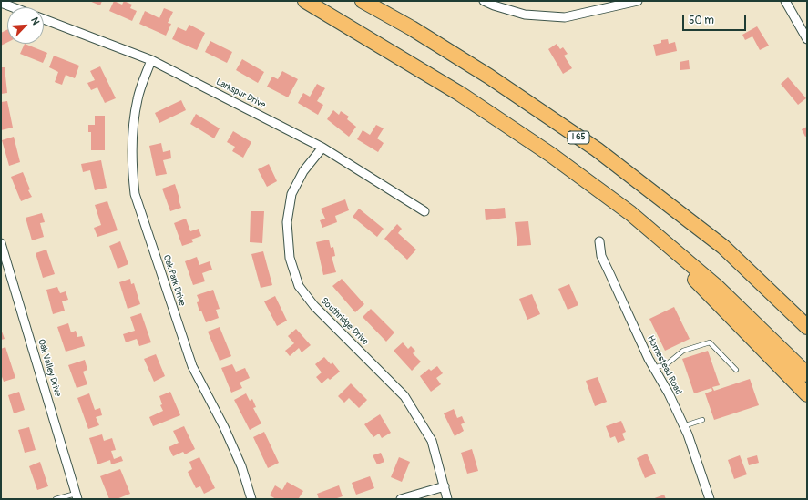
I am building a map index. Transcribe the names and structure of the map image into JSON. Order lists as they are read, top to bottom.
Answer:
{
  "streets": {
    "highway": ["I 65"],
    "street": [
      "Larkspur Drive",
      "Oak Park Drive",
      "Southridge Drive",
      "Homestead Road",
      "Oak Valley Drive"
    ]
  },
  "crossings": [
    ["Larkspur Drive", "Oak Park Drive"],
    ["Larkspur Drive", "Southridge Drive"]
  ],
  "scale_bar": "50 m",
  "north": "top right"
}
